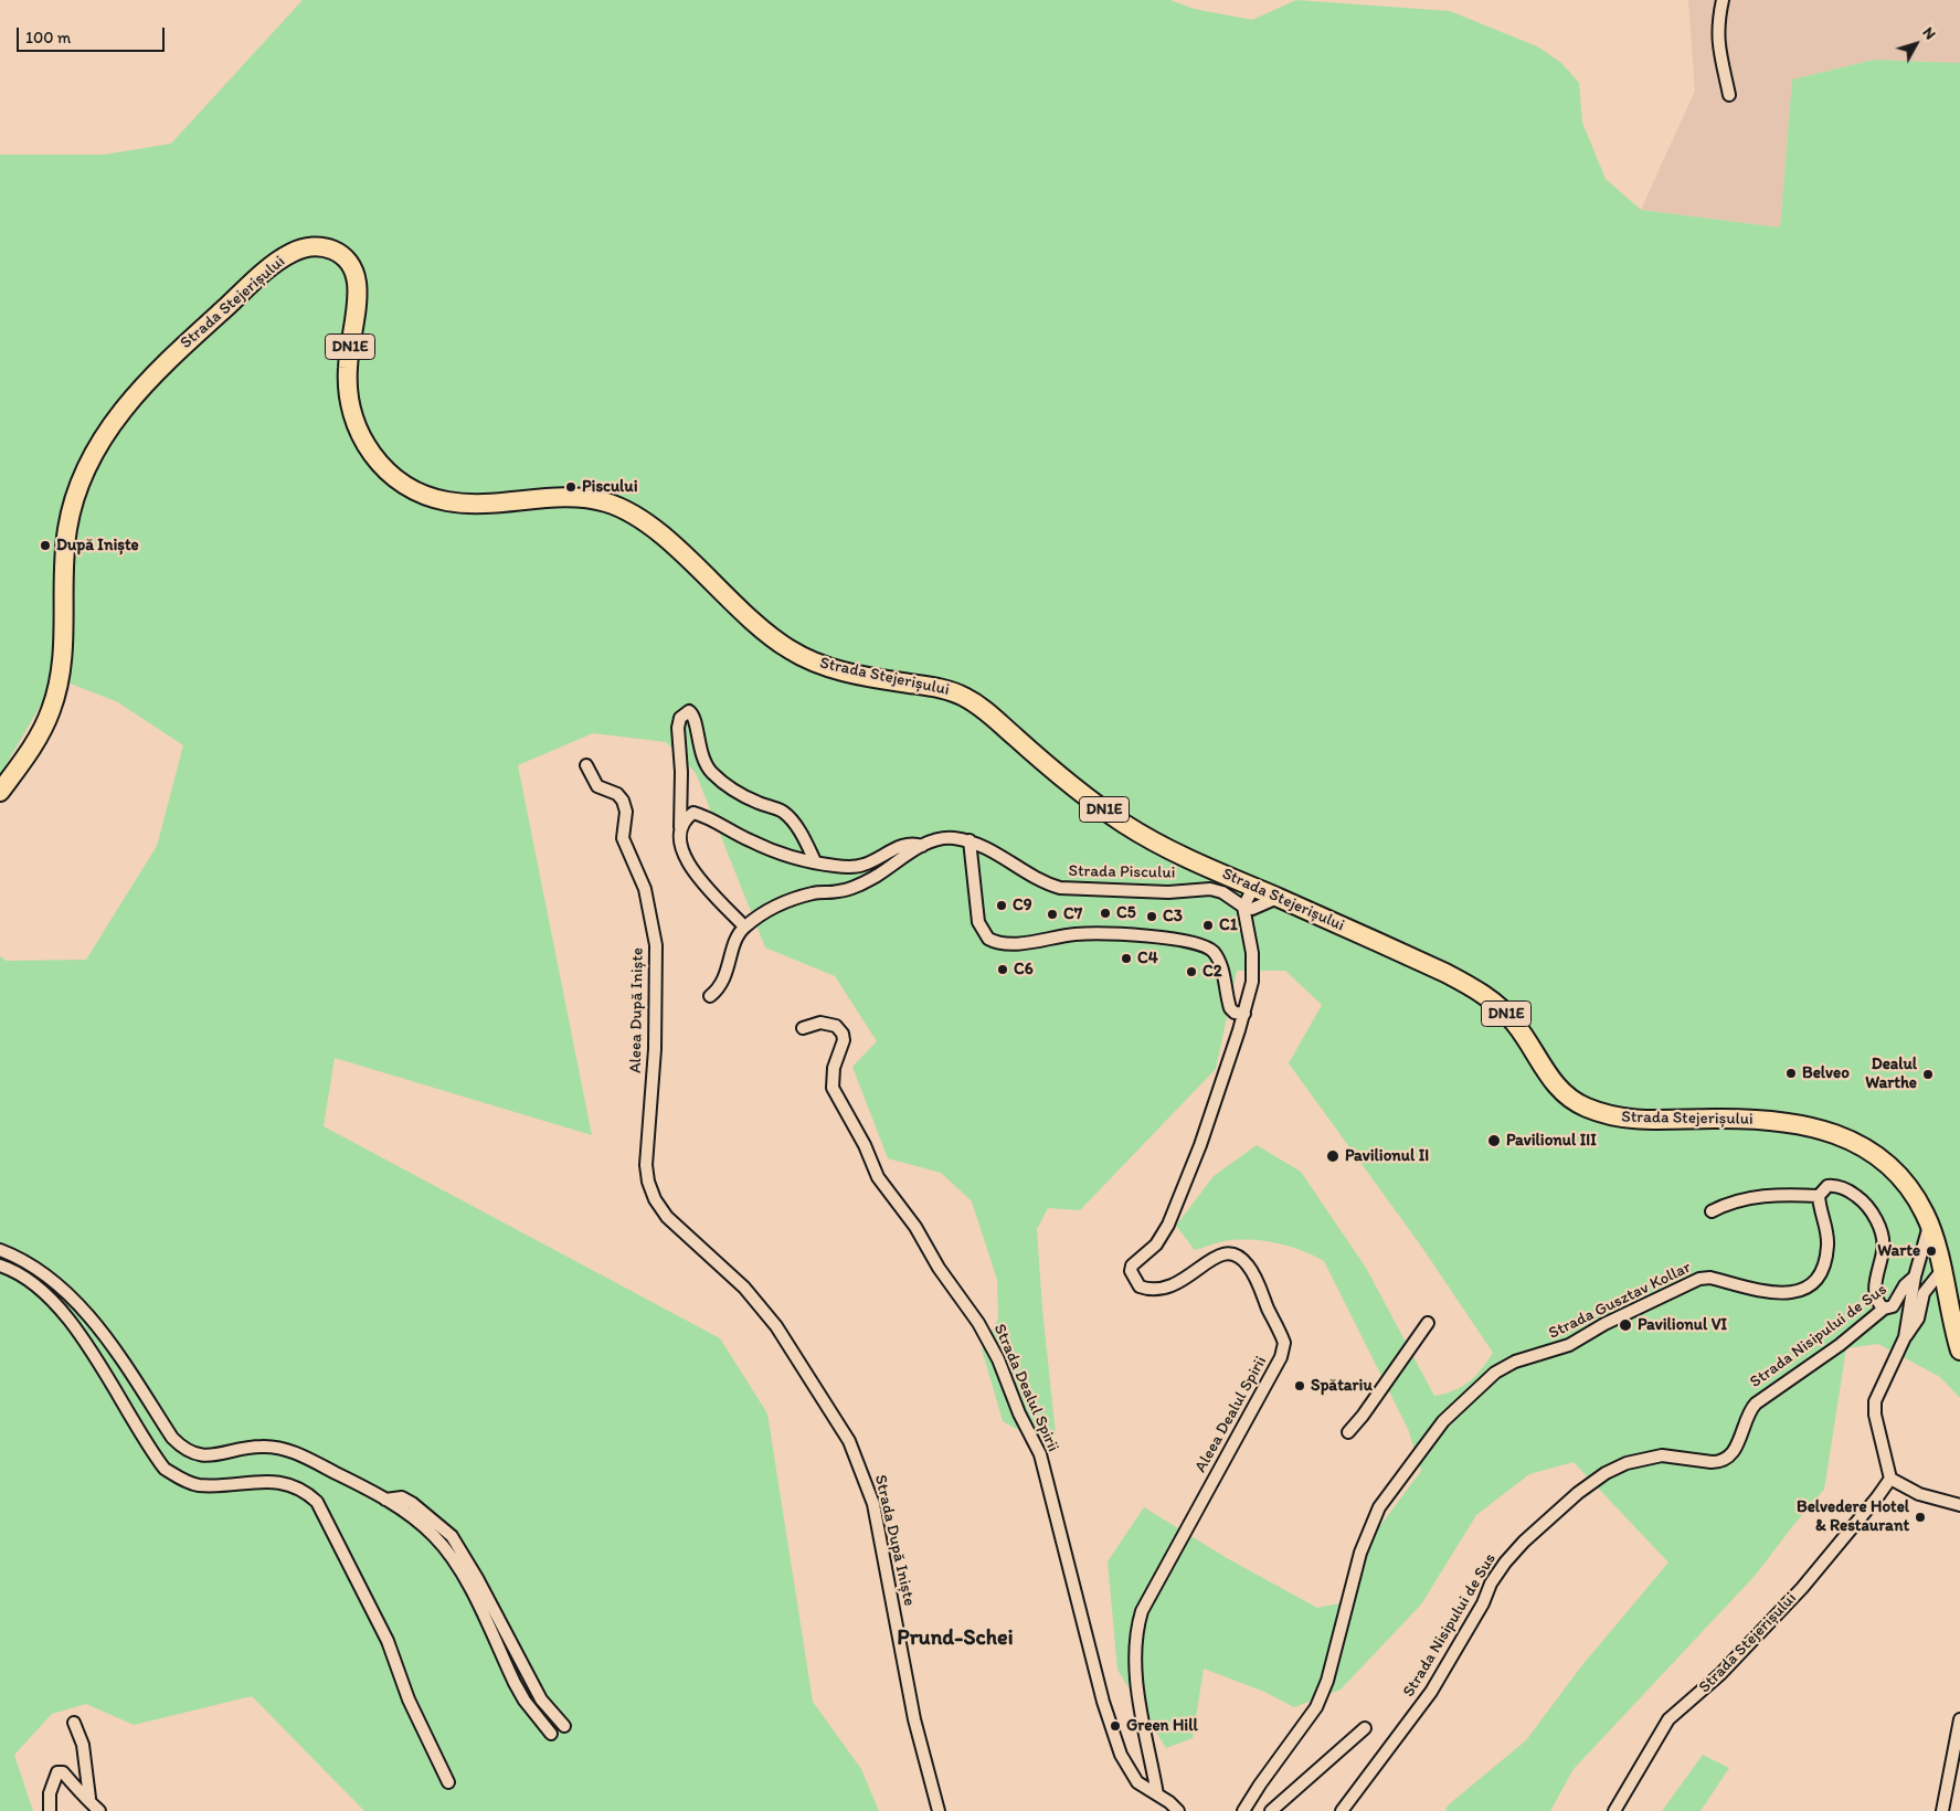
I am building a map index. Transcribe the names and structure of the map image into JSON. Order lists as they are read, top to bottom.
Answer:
{
  "streets": {
    "main road": ["Strada Stejerișului", "DN1E"],
    "street": [
      "Strada Piscului",
      "Aleea După Iniște",
      "Strada Gusztav Kollar",
      "Strada Nisipului de Sus",
      "Strada Dealul Spirii",
      "Aleea Dealul Spirii",
      "Strada După Iniște"
    ]
  },
  "crossings": [
    ["Strada Stejerișului", "DN1E"],
    ["Strada Piscului", "Aleea Dealul Spirii"],
    ["Aleea După Iniște", "Strada După Iniște"],
    ["Strada Dealul Spirii", "Aleea Dealul Spirii"]
  ],
  "districts": ["Prund-Schei"],
  "places": [
    "Piscului",
    "După Iniște",
    "C9",
    "C5",
    "C7",
    "C3",
    "C1",
    "C4",
    "C6",
    "C2",
    "Belveo",
    "Dealul Warthe",
    "Pavilionul III",
    "Pavilionul II",
    "Warte",
    "Pavilionul VI",
    "Spătariu",
    "Belvedere Hotel & Restaurant",
    "Green Hill"
  ],
  "scale_bar": "100 m",
  "north": "top right"
}
